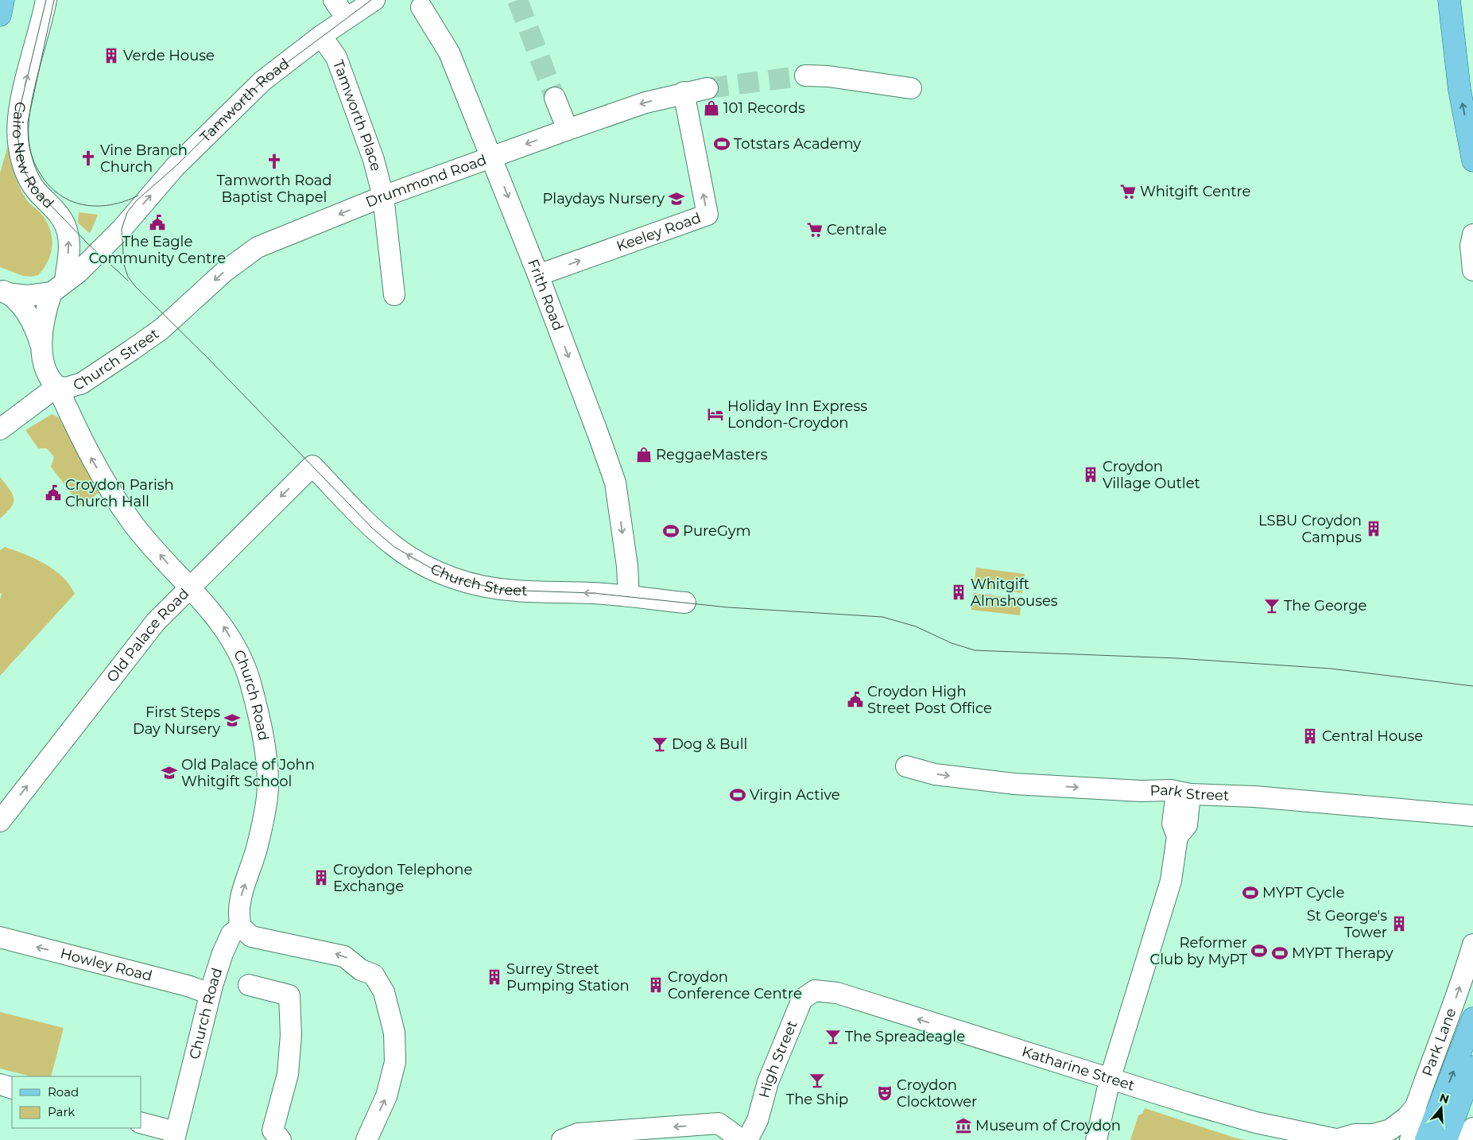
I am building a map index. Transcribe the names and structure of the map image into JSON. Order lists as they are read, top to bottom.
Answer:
{
  "streets": {
    "street": [
      "Tamworth Road",
      "Tamworth Place",
      "Cairo New Road",
      "Drummond Road",
      "Keeley Road",
      "Frith Road",
      "Church Street",
      "Old Palace Road",
      "Church Road",
      "Park Street",
      "Howley Road",
      "Park Lane",
      "High Street",
      "Katharine Street"
    ]
  },
  "crossings": [
    ["Tamworth Road", "Tamworth Place"],
    ["Tamworth Road", "Cairo New Road"],
    ["Tamworth Place", "Drummond Road"],
    ["Cairo New Road", "Church Road"],
    ["Drummond Road", "Keeley Road"],
    ["Drummond Road", "Frith Road"],
    ["Drummond Road", "Church Street"],
    ["Keeley Road", "Frith Road"],
    ["Frith Road", "Church Street"],
    ["Church Street", "Old Palace Road"],
    ["Church Street", "Church Road"],
    ["Old Palace Road", "Church Road"],
    ["Church Road", "Howley Road"],
    ["Park Lane", "Katharine Street"],
    ["High Street", "Katharine Street"]
  ],
  "one_way": [
    "Tamworth Road",
    "Cairo New Road",
    "Drummond Road",
    "Frith Road",
    "Church Street",
    "Church Road",
    "Park Street",
    "Howley Road",
    "Park Lane",
    "Katharine Street"
  ],
  "places": {
    "building": [
      "Verde House",
      "Croydon Village Outlet",
      "LSBU Croydon Campus",
      "Whitgift Almshouses",
      "Central House",
      "Croydon Telephone Exchange",
      "St George's Tower",
      "Surrey Street Pumping Station",
      "Croydon Conference Centre"
    ],
    "shop": ["101 Records", "ReggaeMasters"],
    "sports": [
      "Totstars Academy",
      "PureGym",
      "Virgin Active",
      "MYPT Cycle",
      "Reformer Club by MyPT",
      "MYPT Therapy"
    ],
    "church": ["Vine Branch Church", "Tamworth Road Baptist Chapel"],
    "supermarket": ["Whitgift Centre", "Centrale"],
    "school or university": ["Playdays Nursery", "First Steps Day Nursery", "Old Palace of John Whitgift School"],
    "public building": ["The Eagle Community Centre", "Croydon Parish Church Hall", "Croydon High Street Post Office"],
    "hotel": ["Holiday Inn Express London-Croydon"],
    "bar": [
      "The George",
      "Dog & Bull",
      "The Spreadeagle",
      "The Ship"
    ],
    "theatre": ["Croydon Clocktower"],
    "museum": ["Museum of Croydon"]
  },
  "legend": ["Road", "Park"],
  "north": "top"
}
